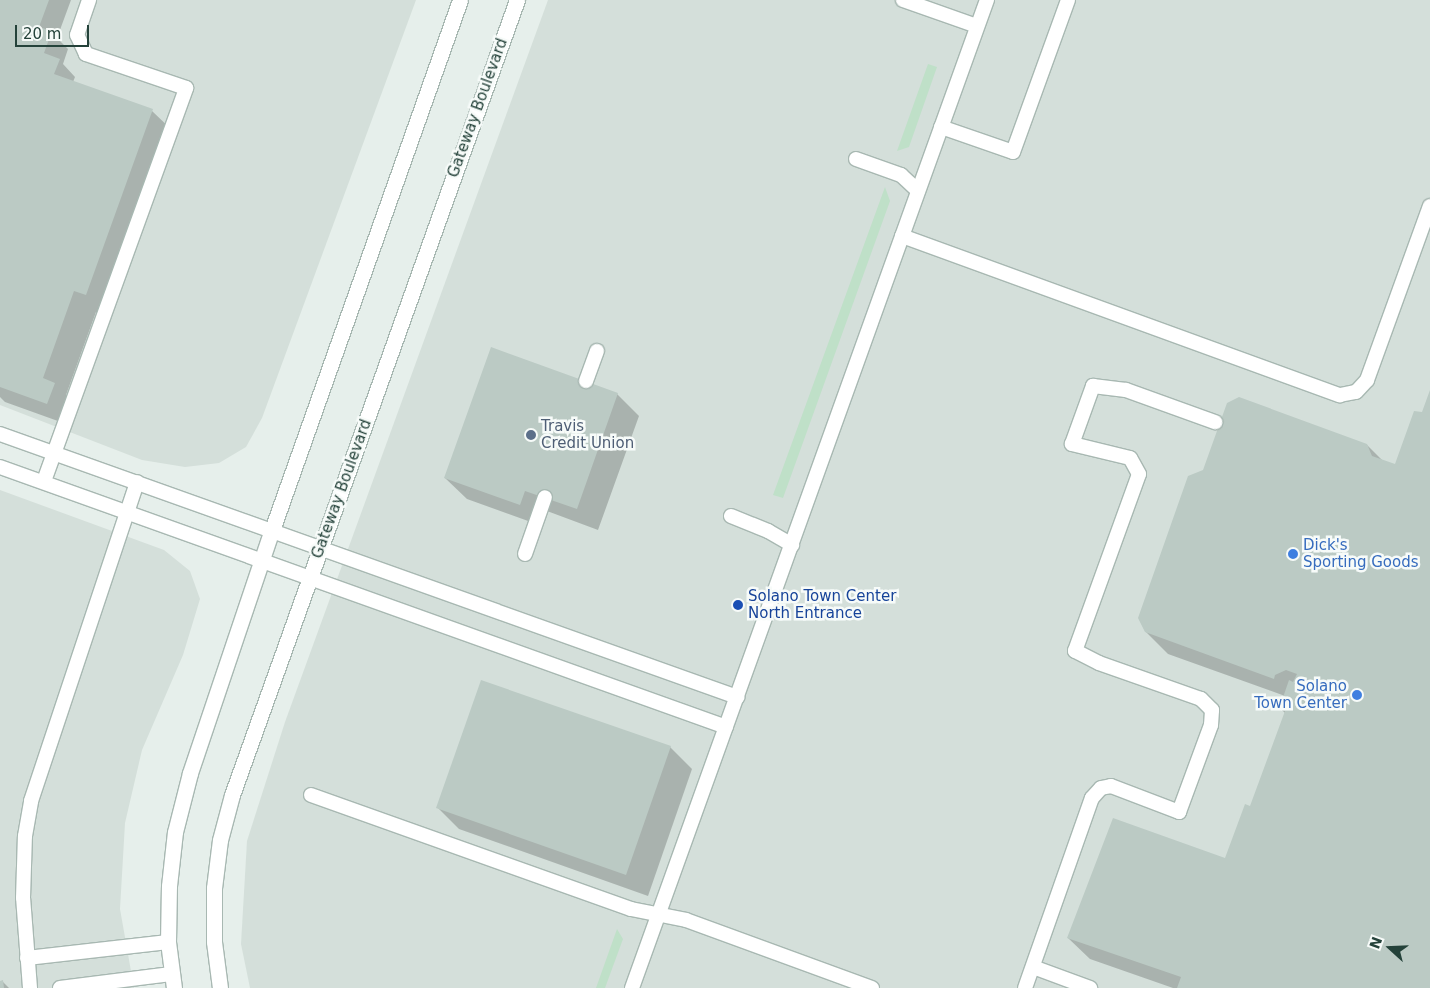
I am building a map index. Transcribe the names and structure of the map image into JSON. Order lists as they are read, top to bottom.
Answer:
{
  "streets": {
    "street": ["Gateway Boulevard"]
  },
  "places": [
    "Travis Credit Union",
    "Dick's Sporting Goods",
    "Solano Town Center North Entrance",
    "Solano Town Center"
  ],
  "scale_bar": "20 m",
  "north": "left"
}
